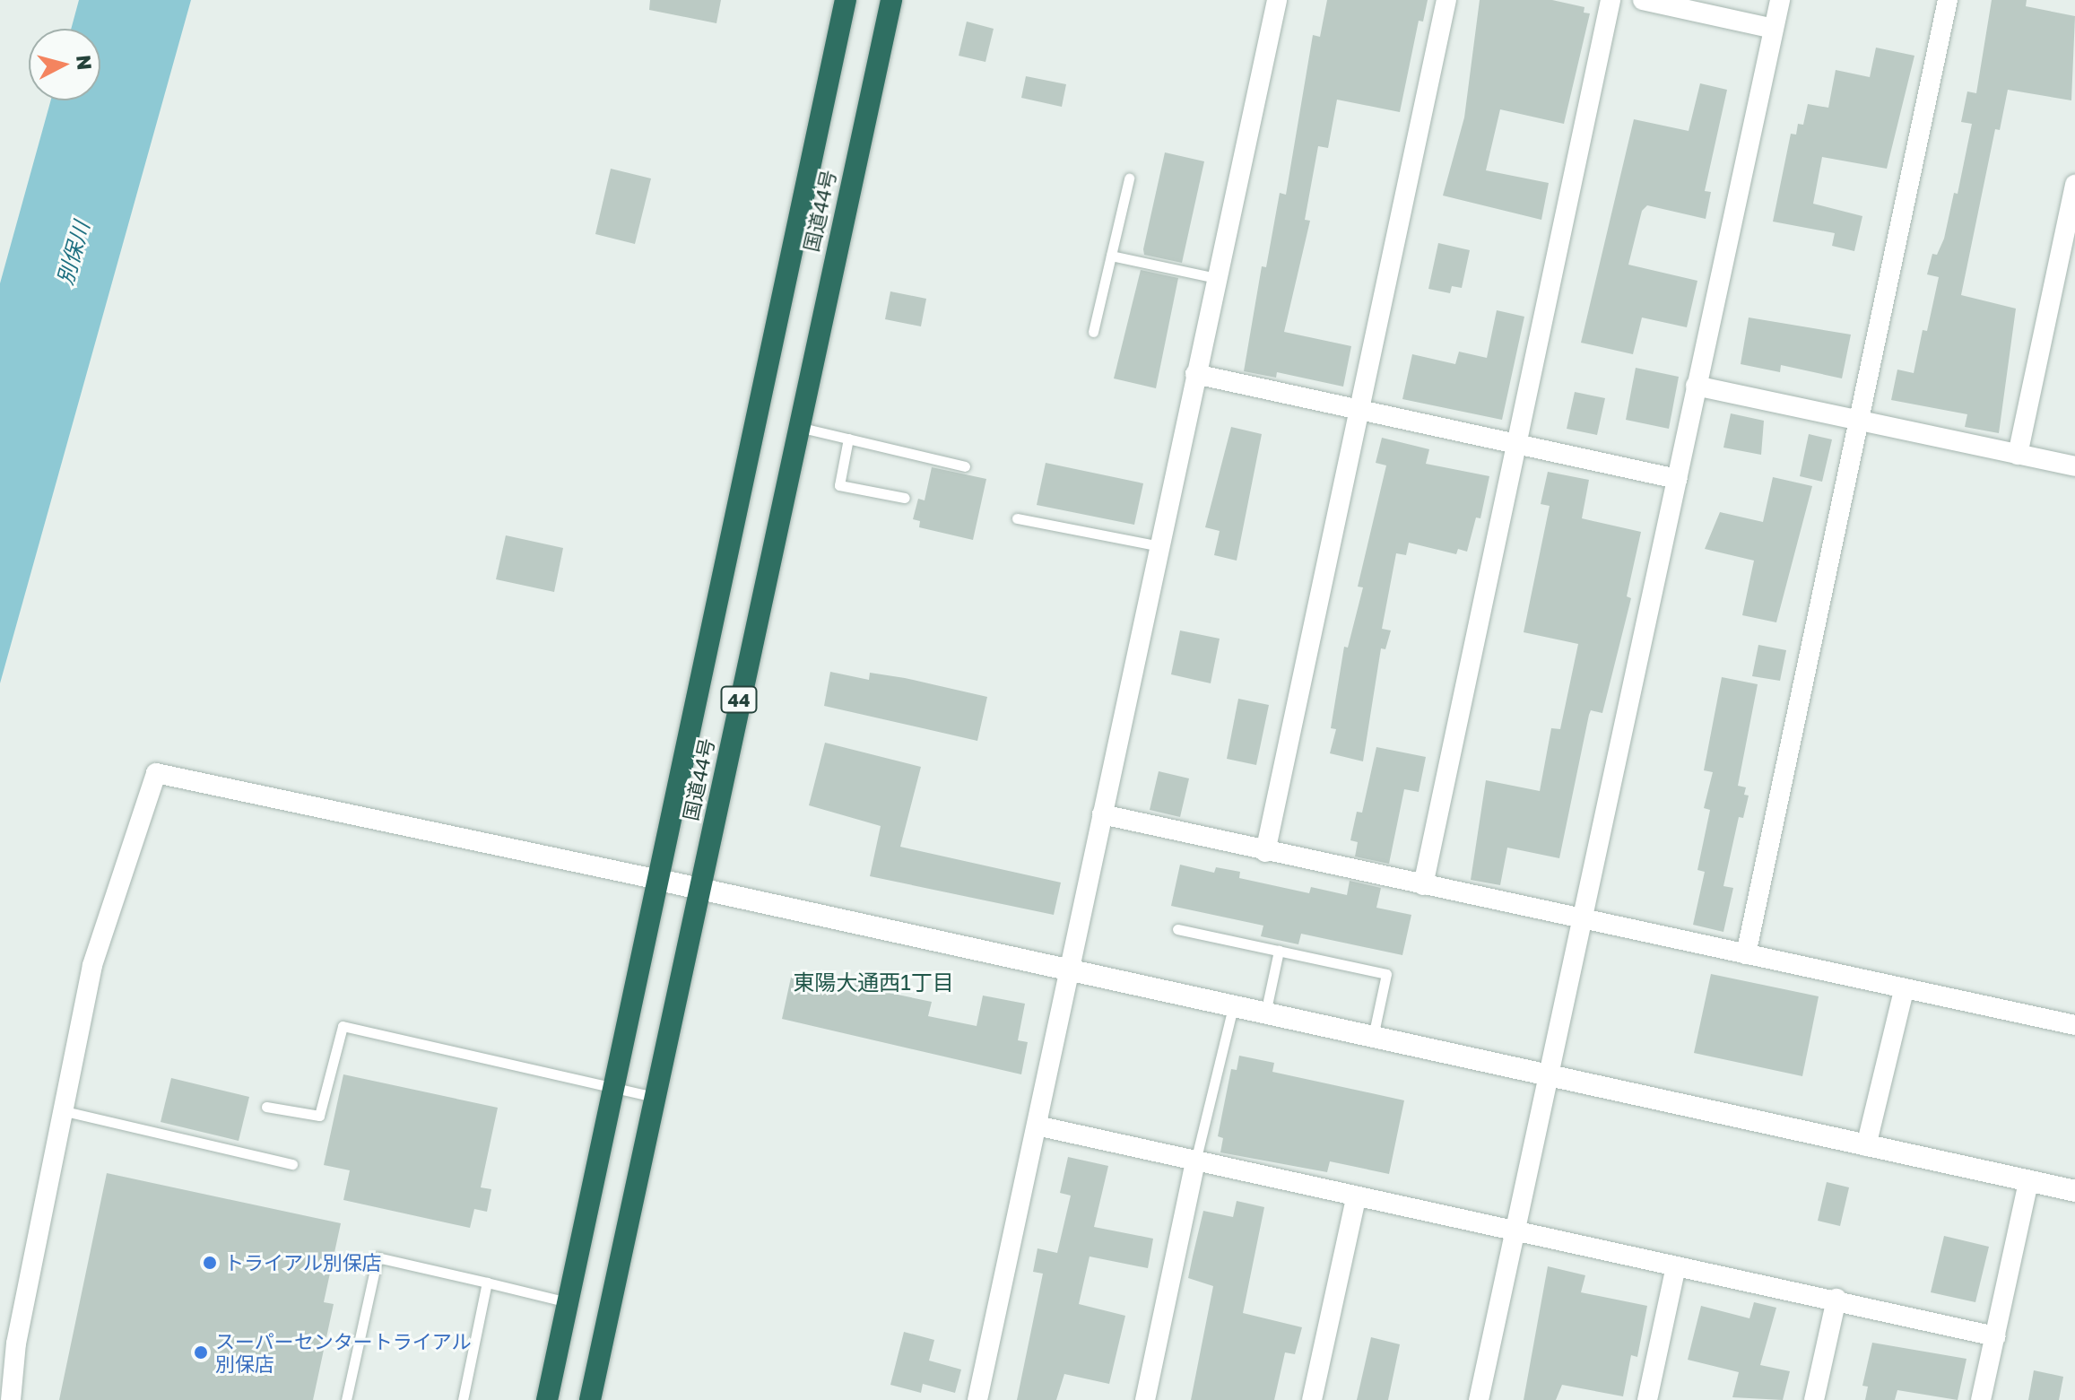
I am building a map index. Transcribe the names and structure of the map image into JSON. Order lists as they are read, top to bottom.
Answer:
{
  "streets": {
    "highway": ["国道44号", "44"]
  },
  "districts": ["東陽大通西1丁目"],
  "water": ["別保川"],
  "places": ["トライアル別保店", "スーパーセンタートライアル 別保店"],
  "north": "right"
}
